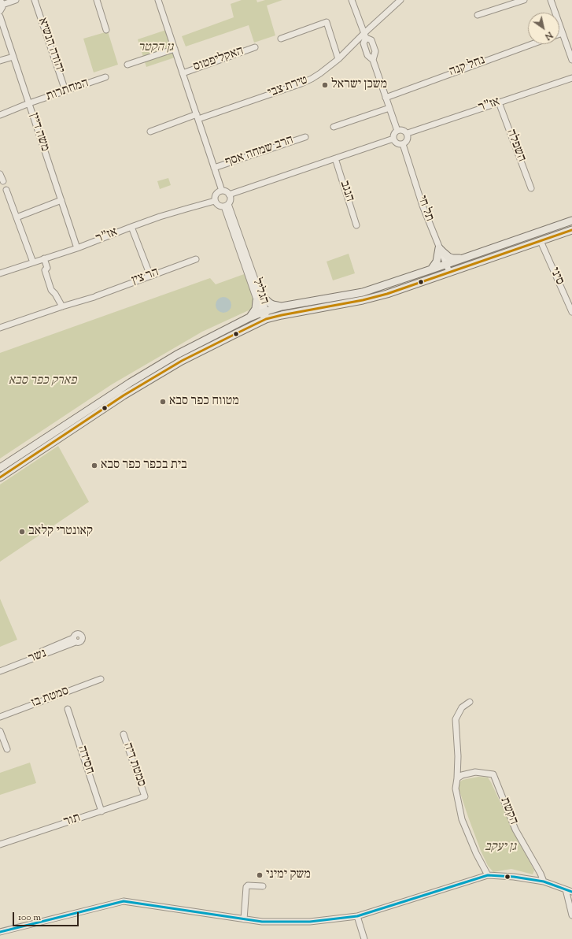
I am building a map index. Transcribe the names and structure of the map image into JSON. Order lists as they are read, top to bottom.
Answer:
{
  "streets": {
    "street": [
      "יהודה הנשיא",
      "האקליפטוס",
      "נחל קנה",
      "טירת צבי",
      "המחתרות",
      "אז\"ר",
      "משה דיין",
      "השפלה",
      "הרב שמחה אסף",
      "הנגב",
      "תל חי",
      "סיני",
      "הר צין",
      "הגליל",
      "נשר",
      "סמטת בז",
      "חסידה",
      "סמטת דיה",
      "הקשת",
      "תור"
    ]
  },
  "crossings": [
    ["יהודה הנשיא", "המחתרות"],
    ["המחתרות", "משה דיין"],
    ["אז\"ר", "משה דיין"],
    ["אז\"ר", "השפלה"],
    ["אז\"ר", "תל חי"],
    ["אז\"ר", "הגליל"],
    ["חסידה", "תור"],
    ["סמטת דיה", "תור"]
  ],
  "parks": ["גן הקטר", "פארק כפר סבא", "גן יעקב"],
  "places": [
    "משכן ישראל",
    "מטווח כפר סבא",
    "בית בכפר כפר סבא",
    "קאונטרי קלאב",
    "משק ימיני"
  ],
  "scale_bar": "100 m",
  "north": "bottom right"
}
